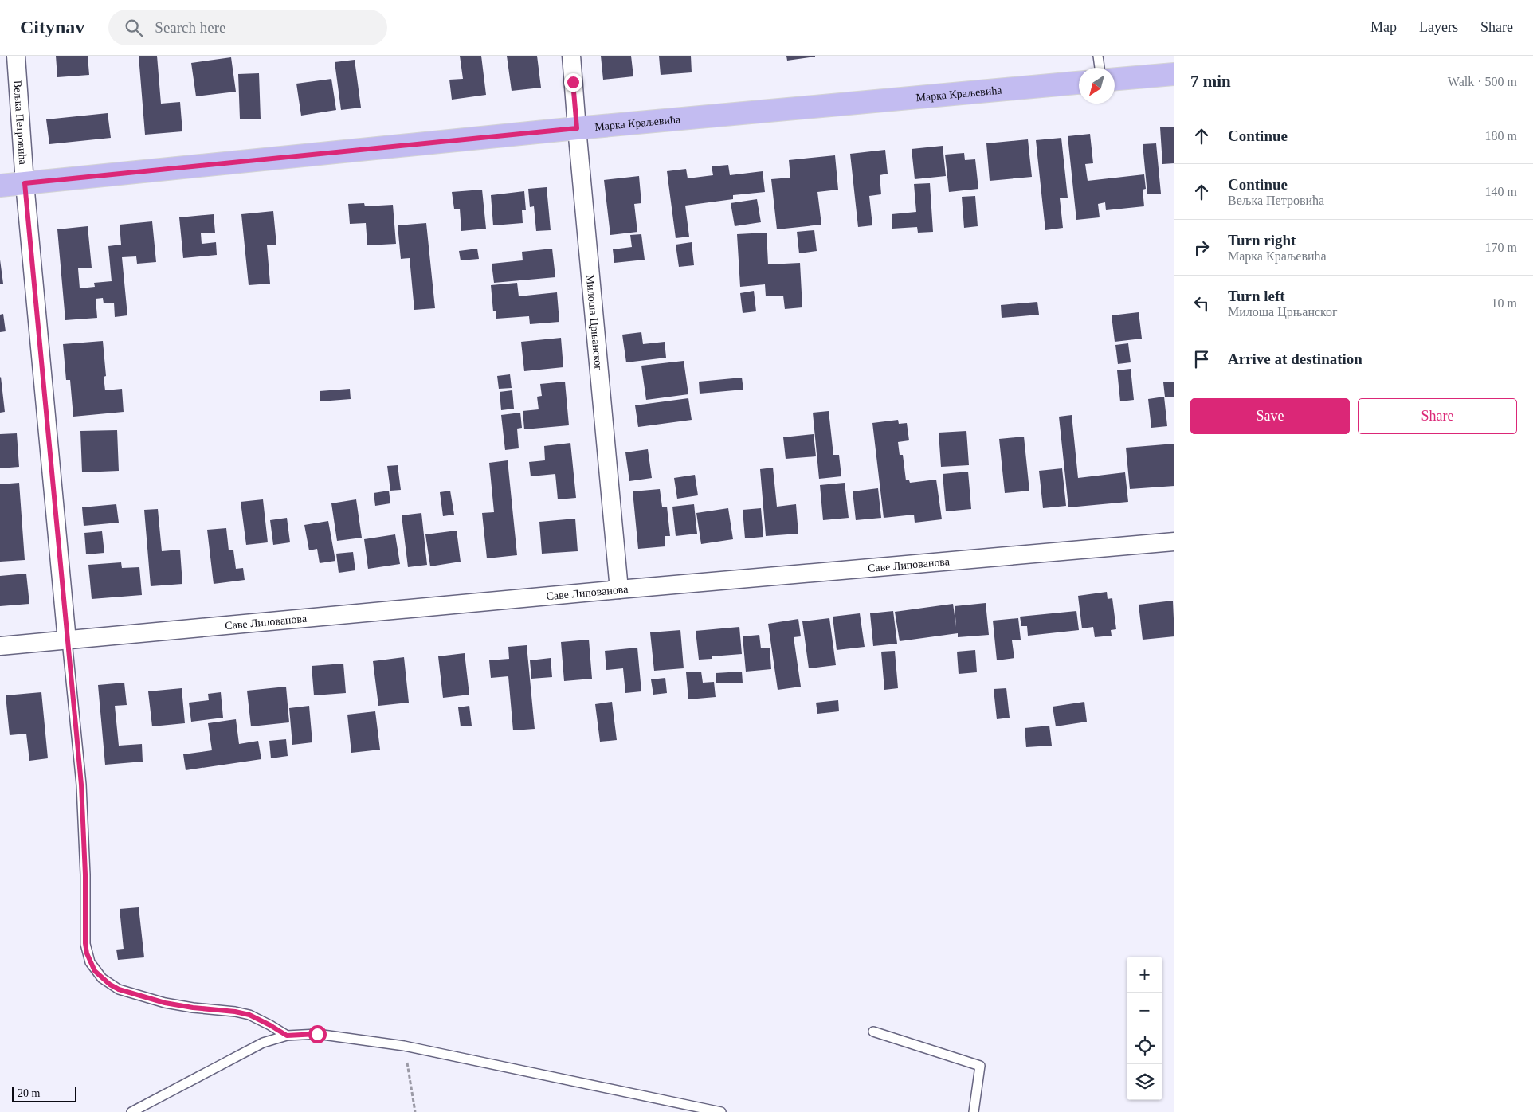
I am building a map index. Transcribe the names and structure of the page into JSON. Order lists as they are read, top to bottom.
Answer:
{
  "streets": {
    "main road": ["Марка Краљевића"],
    "street": ["Вељка Петровића", "Милоша Црњанског", "Саве Липованова"]
  },
  "crossings": [
    ["Марка Краљевића", "Вељка Петровића"],
    ["Марка Краљевића", "Милоша Црњанског"],
    ["Вељка Петровића", "Саве Липованова"],
    ["Милоша Црњанског", "Саве Липованова"]
  ],
  "scale_bar": "20 m",
  "north": "bottom left",
  "page": {
    "header": "Citynav",
    "search": "Search here",
    "nav": ["Map", "Layers", "Share"],
    "heading": ["7 min", "Walk · 500 m"],
    "list": [
      ["Continue", "180 m"],
      ["Continue", "Вељка Петровића", "140 m"],
      ["Turn right", "Марка Краљевића", "170 m"],
      ["Turn left", "Милоша Црњанског", "10 m"],
      "Arrive at destination"
    ],
    "buttons": ["Save", "Share"],
    "map_buttons": ["+", "−"],
    "scale": "20 m"
  }
}
